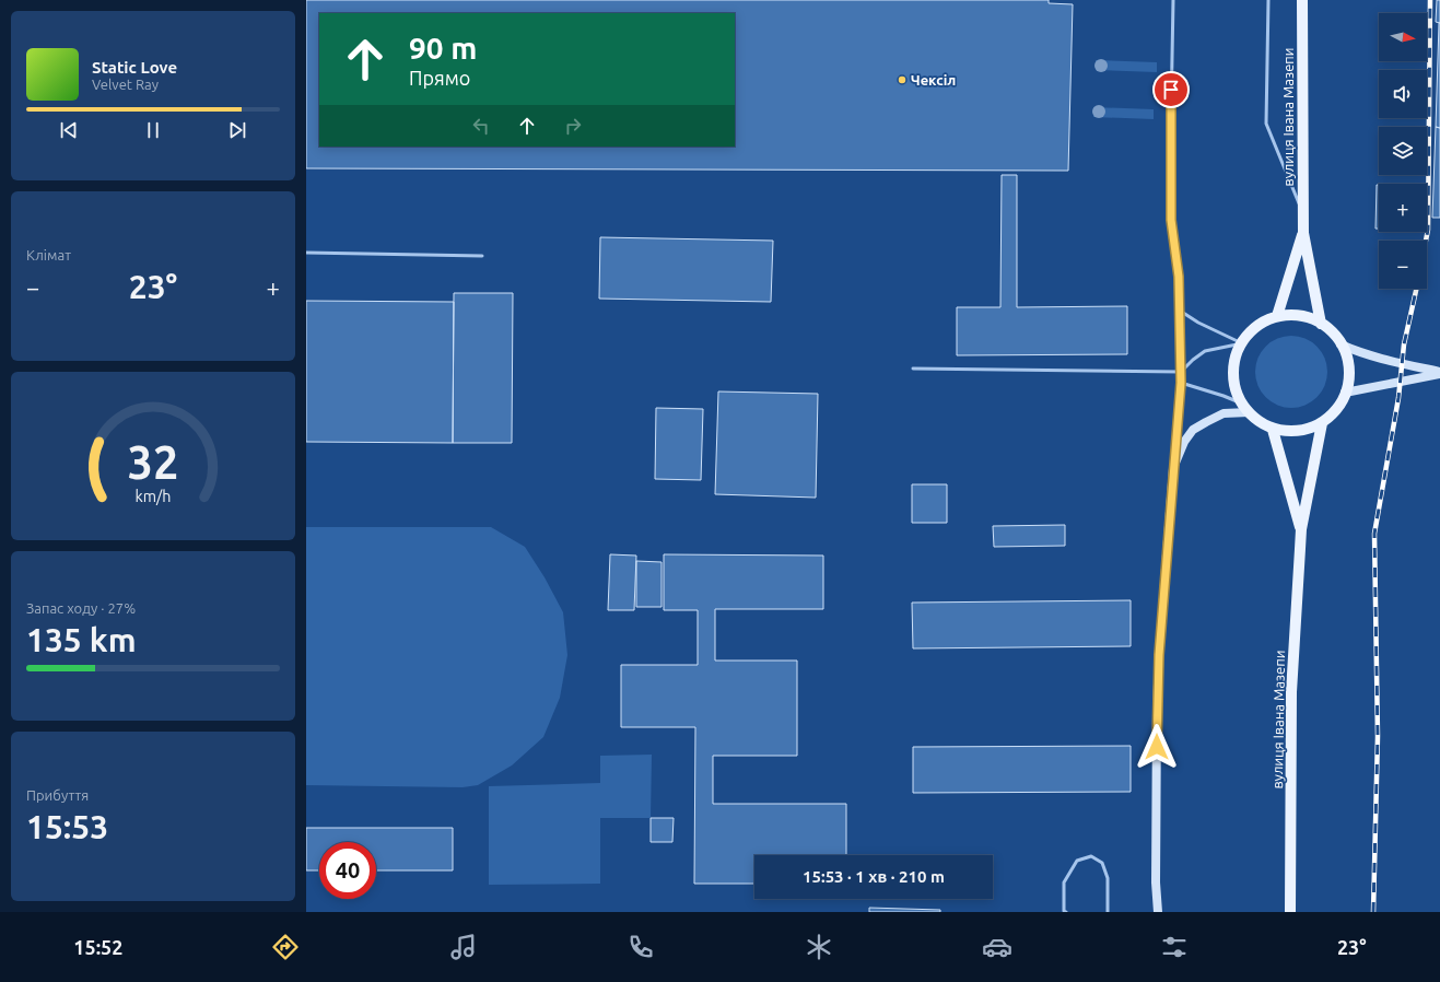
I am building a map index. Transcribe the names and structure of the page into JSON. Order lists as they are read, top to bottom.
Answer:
{
  "streets": {
    "main road": ["вулиця Івана Мазепи"]
  },
  "places": ["Чексіл"],
  "north": "right",
  "page": {
    "map_buttons": ["+", "−"],
    "turn": ["90 m", "Прямо"],
    "song": ["Static Love", "Velvet Ray"],
    "tile": [
      "Клімат",
      ["Запас ходу · 27%", "135 km"],
      ["Прибуття", "15:53"]
    ],
    "heat": ["−", "23°", "+"],
    "limit": "40",
    "trip": "15:53 · 1 хв · 210 m",
    "tabs": ["15:52", "23°"],
    "gauge": ["32", "km/h"]
  }
}
